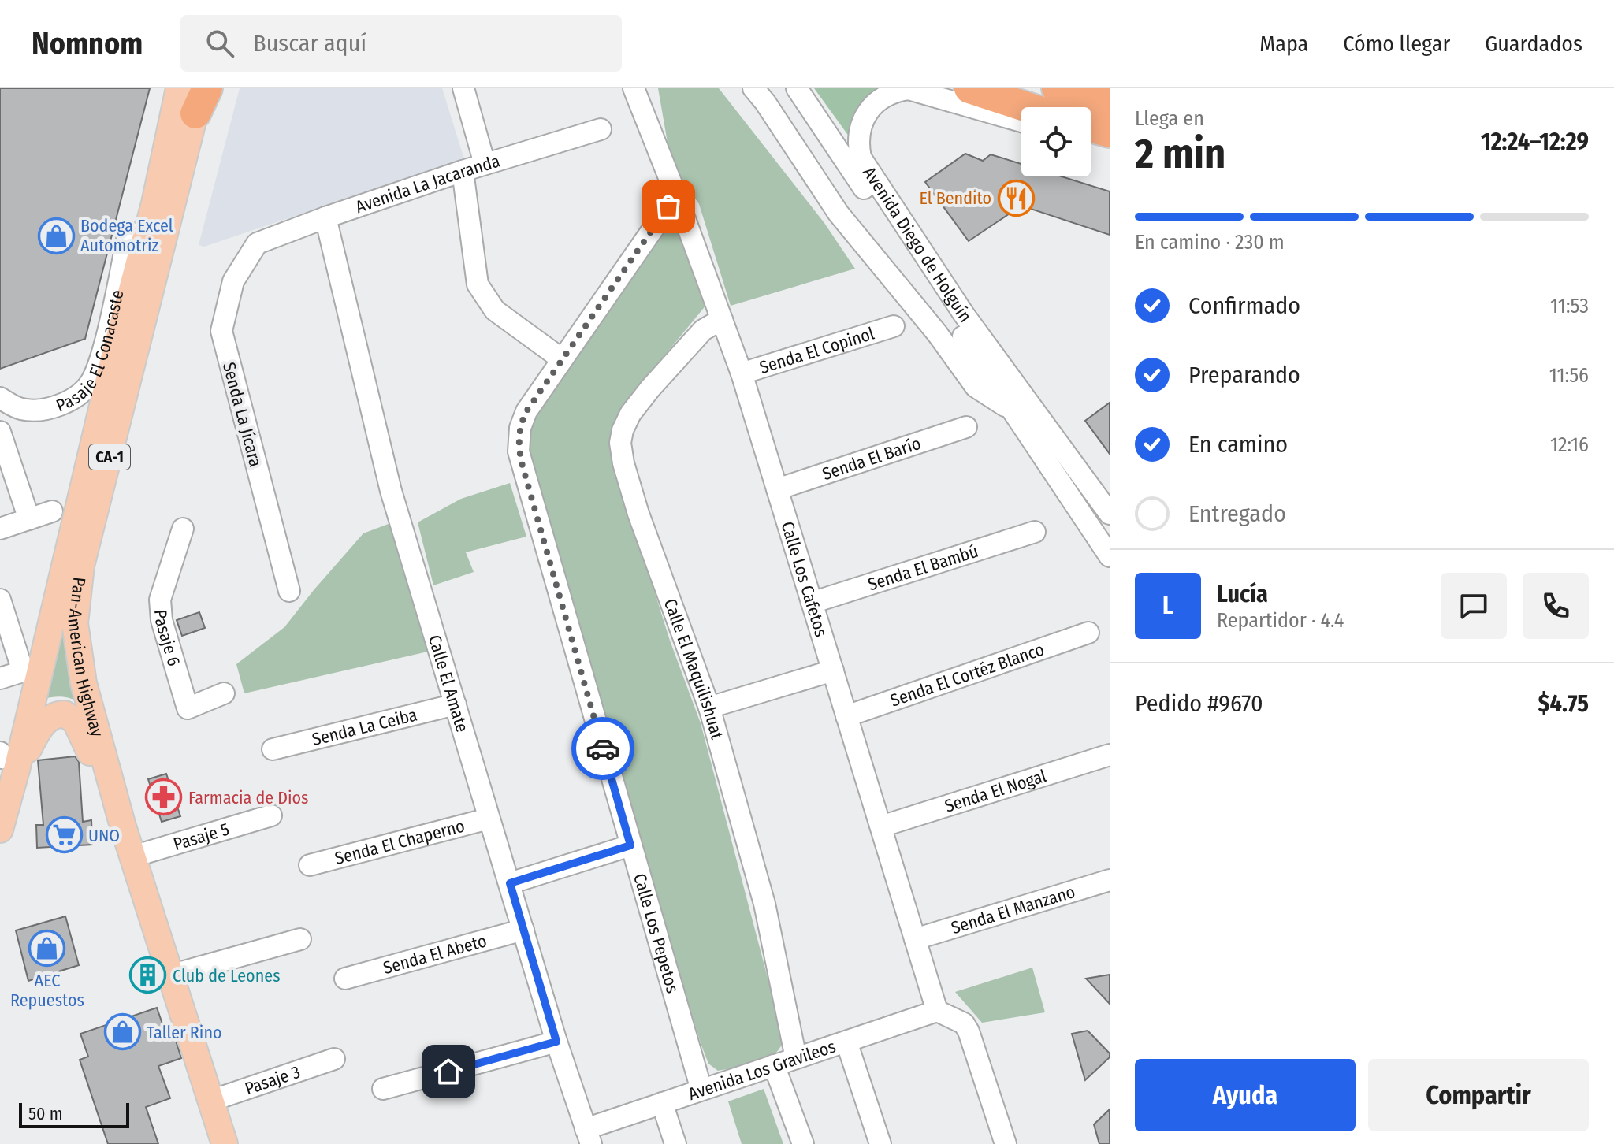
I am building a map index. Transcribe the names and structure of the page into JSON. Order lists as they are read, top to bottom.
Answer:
{
  "streets": {
    "main road": ["CA-1", "Pan-American Highway"],
    "street": [
      "Avenida La Jacaranda",
      "Avenida Diego de Holguín",
      "Pasaje El Conacaste",
      "Senda El Copinol",
      "Senda La Jícara",
      "Senda El Barío",
      "Senda El Bambú",
      "Calle Los Cafetos",
      "Pasaje 6",
      "Calle El Maquilishuat",
      "Senda El Cortéz Blanco",
      "Calle El Amate",
      "Senda La Ceiba",
      "Senda El Nogal",
      "Pasaje 5",
      "Senda El Chaperno",
      "Senda El Manzano",
      "Calle Los Pepetos",
      "Senda El Abeto",
      "Avenida Los Gravileos",
      "Pasaje 3"
    ]
  },
  "crossings": [
    ["Avenida La Jacaranda", "Senda La Jícara"],
    ["Avenida La Jacaranda", "Calle El Amate"],
    ["Senda El Copinol", "Calle Los Cafetos"],
    ["Senda El Barío", "Calle Los Cafetos"],
    ["Senda El Bambú", "Calle Los Cafetos"],
    ["Calle Los Cafetos", "Calle El Maquilishuat"],
    ["Calle Los Cafetos", "Senda El Cortéz Blanco"],
    ["Calle Los Cafetos", "Senda El Nogal"],
    ["Calle Los Cafetos", "Senda El Manzano"],
    ["Calle Los Cafetos", "Calle Los Pepetos"],
    ["Calle Los Cafetos", "Avenida Los Gravileos"],
    ["Pan-American Highway", "Pasaje 5"],
    ["Pan-American Highway", "Pasaje 3"],
    ["Calle El Maquilishuat", "Avenida Los Gravileos"],
    ["Calle El Amate", "Senda La Ceiba"],
    ["Calle El Amate", "Senda El Chaperno"],
    ["Calle El Amate", "Senda El Abeto"],
    ["Calle El Amate", "Avenida Los Gravileos"],
    ["Calle Los Pepetos", "Avenida Los Gravileos"]
  ],
  "places": {
    "restaurant": ["El Bendito"],
    "shop": ["Bodega Excel Automotriz", "AEC Repuestos", "Taller Rino"],
    "pharmacy": ["Farmacia de Dios"],
    "supermarket": ["UNO"],
    "building": ["Club de Leones"]
  },
  "scale_bar": "50 m",
  "page": {
    "header": "Nomnom",
    "search": "Buscar aquí",
    "nav": ["Mapa", "Cómo llegar", "Guardados"],
    "heading": ["2 min", "Llega en", "12:24–12:29"],
    "panel": [
      "Lucía",
      "Repartidor · 4.4",
      "Pedido #9670",
      "$4.75"
    ],
    "bar": "En camino · 230 m",
    "list": [
      ["Confirmado", "11:53"],
      ["Preparando", "11:56"],
      ["En camino", "12:16"],
      "Entregado"
    ],
    "round": "L",
    "buttons": ["Ayuda", "Compartir"],
    "scale": "50 m"
  }
}
